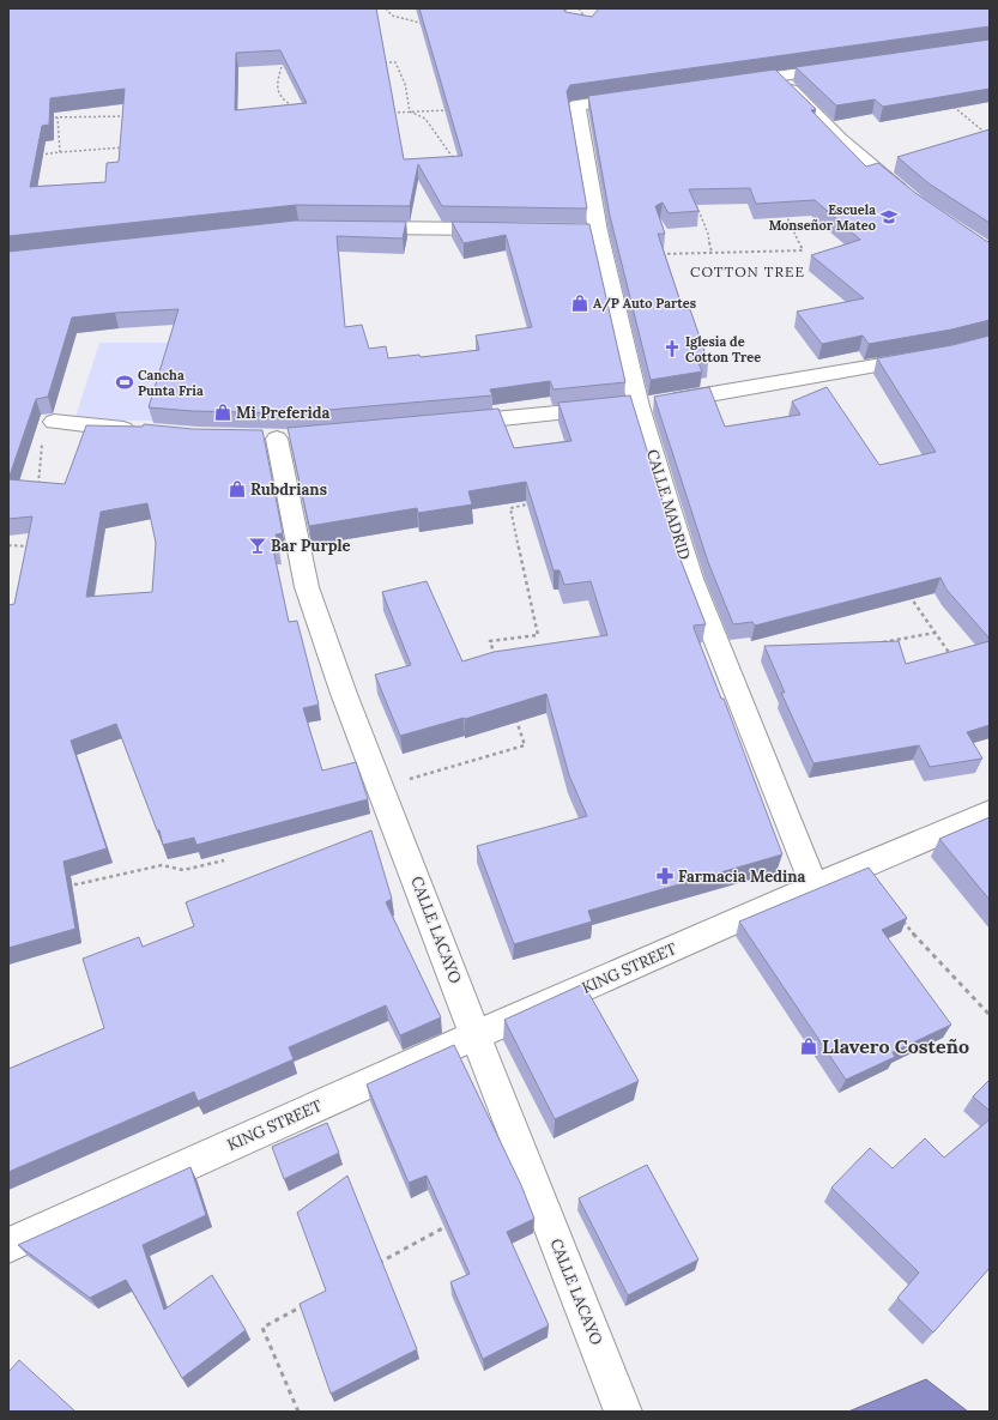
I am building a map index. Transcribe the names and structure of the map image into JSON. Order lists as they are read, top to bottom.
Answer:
{
  "streets": {
    "street": ["CALLE MADRID", "CALLE LACAYO", "KING STREET"]
  },
  "crossings": [
    ["CALLE MADRID", "KING STREET"],
    ["CALLE LACAYO", "KING STREET"]
  ],
  "districts": ["COTTON TREE"],
  "places": {
    "school or university": ["Escuela Monseñor Mateo"],
    "shop": [
      "A/P Auto Partes",
      "Mi Preferida",
      "Rubdrians",
      "Llavero Costeño"
    ],
    "church": ["Iglesia de Cotton Tree"],
    "sports": ["Cancha Punta Fria"],
    "bar": ["Bar Purple"],
    "pharmacy": ["Farmacia Medina"]
  }
}
